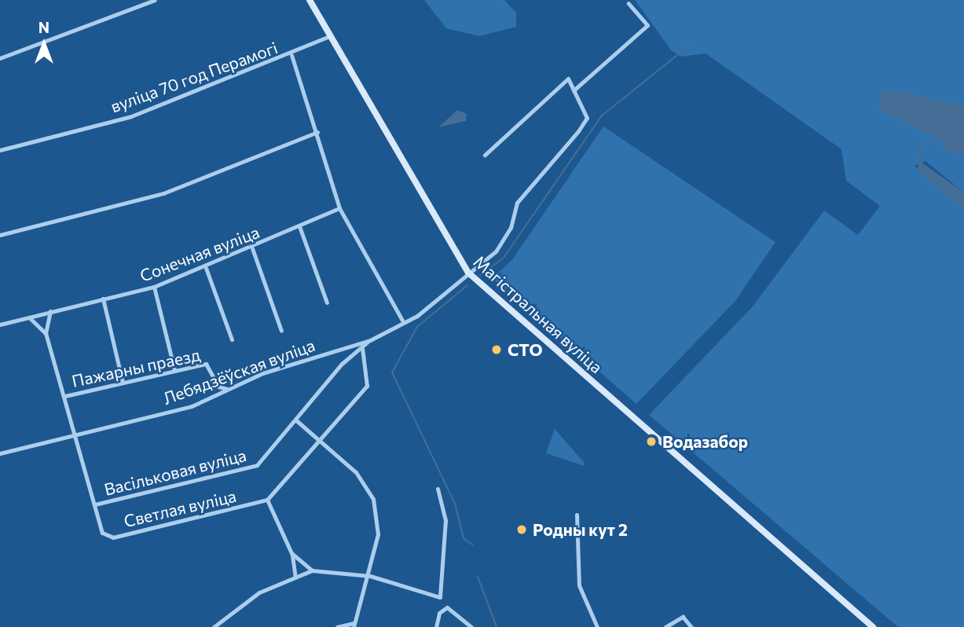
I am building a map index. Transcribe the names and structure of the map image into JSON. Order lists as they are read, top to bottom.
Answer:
{
  "streets": {
    "main road": ["Магістральная вуліца"],
    "street": [
      "вуліца 70 год Перамогі",
      "Сонечная вуліца",
      "Пажарны праезд",
      "Лебядзёўская вуліца",
      "Васільковая вуліца",
      "Светлая вуліца"
    ]
  },
  "crossings": [
    ["вуліца 70 год Перамогі", "Магістральная вуліца"],
    ["Магістральная вуліца", "Лебядзёўская вуліца"],
    ["Пажарны праезд", "Лебядзёўская вуліца"],
    ["Пажарны праезд", "Светлая вуліца"],
    ["Лебядзёўская вуліца", "Васільковая вуліца"],
    ["Лебядзёўская вуліца", "Светлая вуліца"],
    ["Васільковая вуліца", "Светлая вуліца"]
  ],
  "places": ["СТО", "Водазабор", "Родны кут 2"],
  "north": "top"
}
